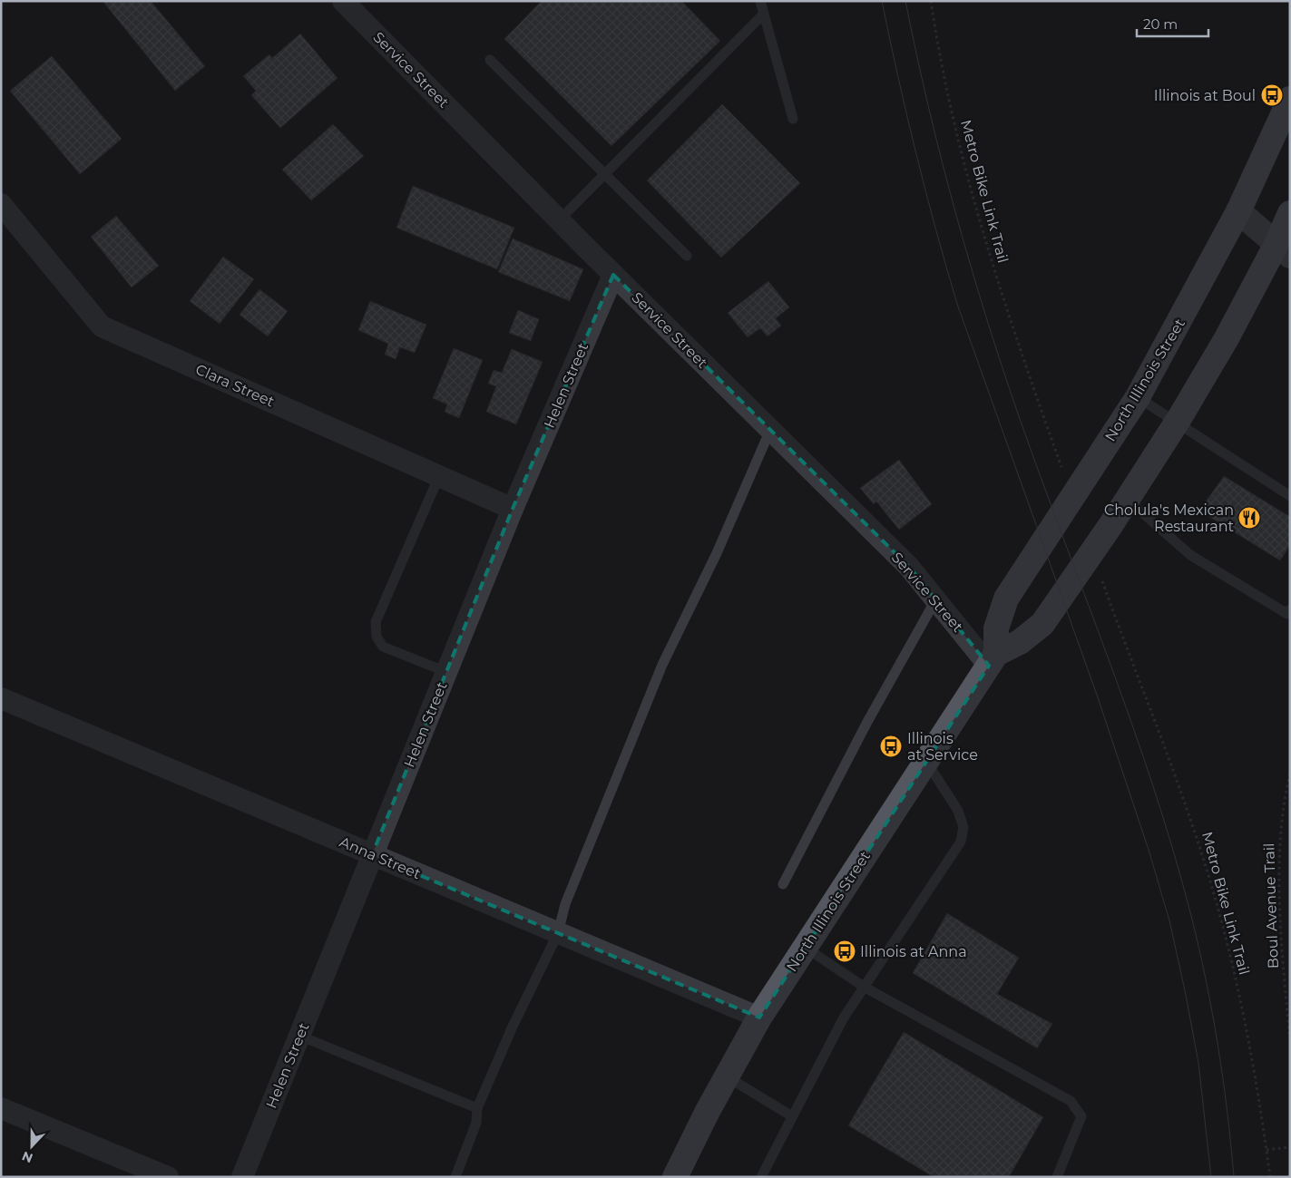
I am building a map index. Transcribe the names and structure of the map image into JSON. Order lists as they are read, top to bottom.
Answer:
{
  "streets": {
    "main road": ["North Illinois Street"],
    "street": [
      "Service Street",
      "Clara Street",
      "Helen Street",
      "Anna Street"
    ],
    "path": ["Metro Bike Link Trail", "Boul Avenue Trail"]
  },
  "crossings": [
    ["Service Street", "North Illinois Street"],
    ["Service Street", "Helen Street"],
    ["North Illinois Street", "Anna Street"],
    ["Clara Street", "Helen Street"],
    ["Helen Street", "Anna Street"]
  ],
  "places": {
    "bus stop": ["Illinois at Boul", "Illinois at Service", "Illinois at Anna"],
    "restaurant": ["Cholula's Mexican Restaurant"]
  },
  "scale_bar": "20 m",
  "north": "bottom"
}
